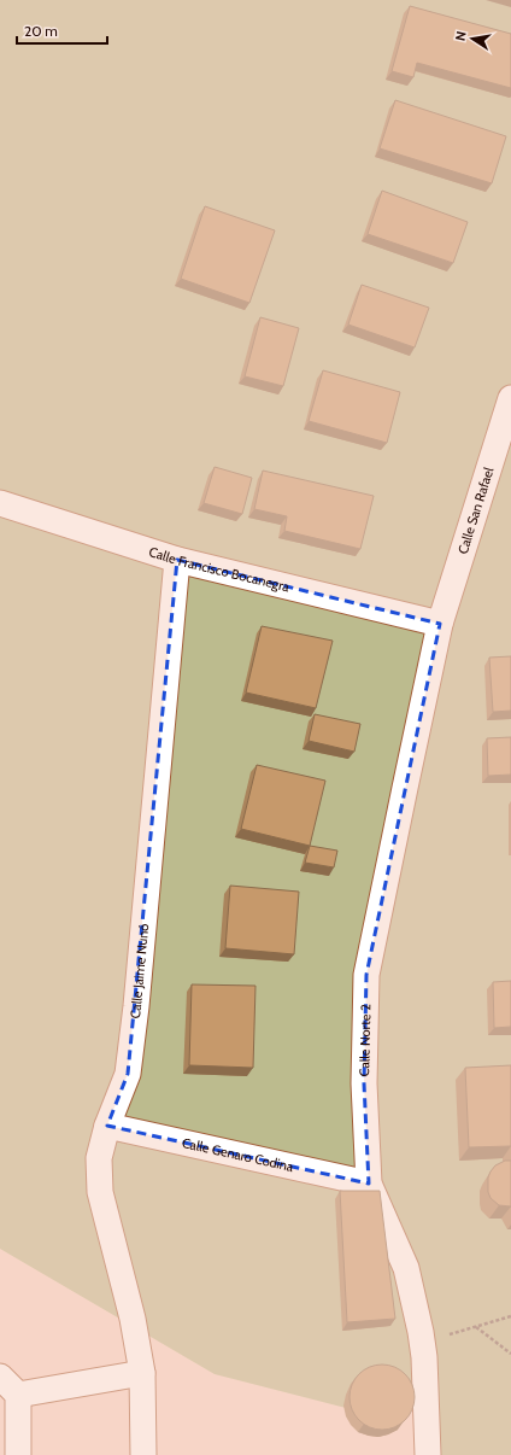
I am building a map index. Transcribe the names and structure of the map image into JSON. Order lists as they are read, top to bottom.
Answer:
{
  "streets": {
    "street": [
      "Calle San Rafael",
      "Calle Francisco Bocanegra",
      "Calle Jaime Nunó",
      "Calle Norte 2",
      "Calle Genaro Codina"
    ]
  },
  "crossings": [
    ["Calle San Rafael", "Calle Francisco Bocanegra"],
    ["Calle San Rafael", "Calle Norte 2"],
    ["Calle Francisco Bocanegra", "Calle Jaime Nunó"],
    ["Calle Francisco Bocanegra", "Calle Norte 2"],
    ["Calle Jaime Nunó", "Calle Genaro Codina"],
    ["Calle Norte 2", "Calle Genaro Codina"]
  ],
  "scale_bar": "20 m",
  "north": "left"
}
